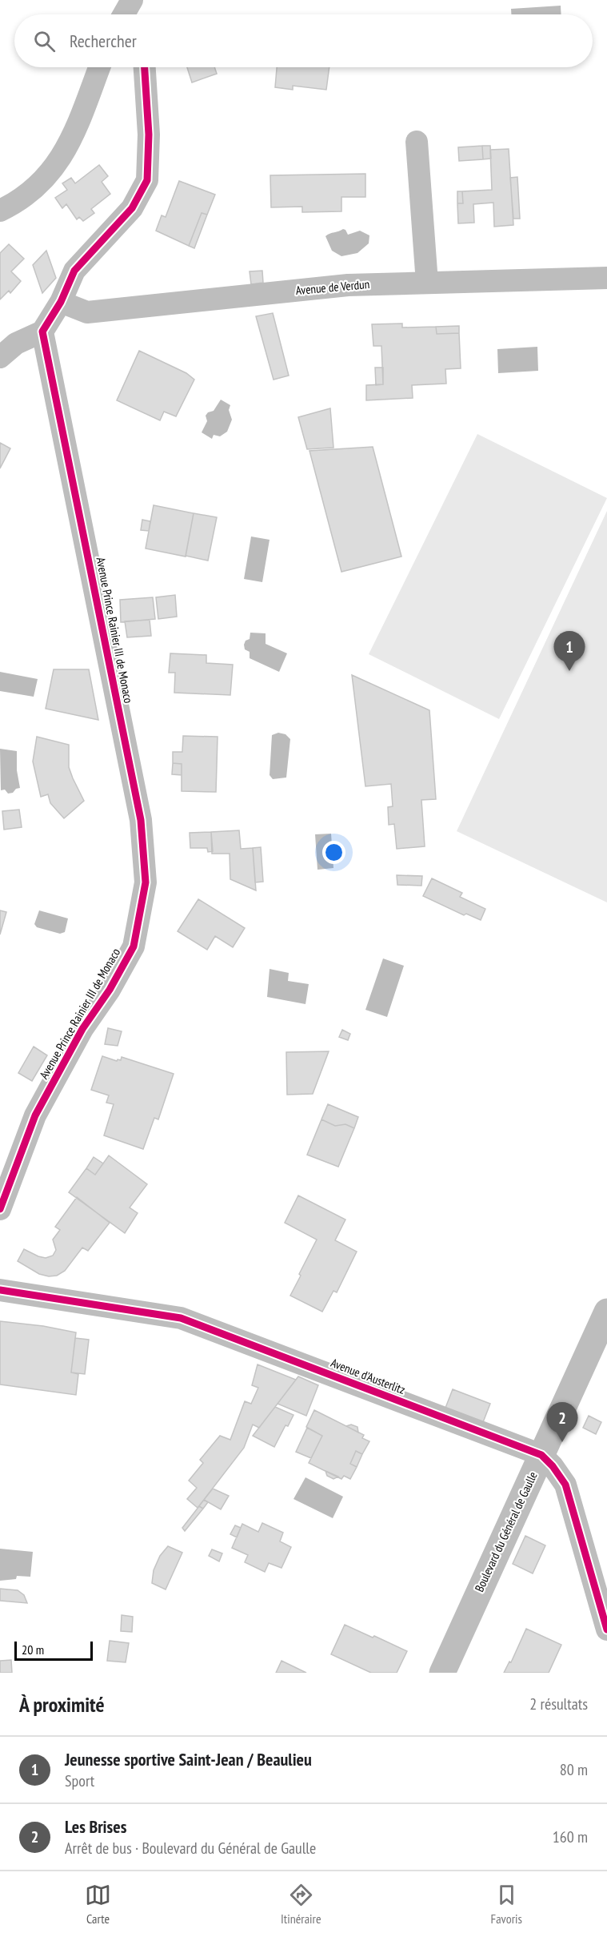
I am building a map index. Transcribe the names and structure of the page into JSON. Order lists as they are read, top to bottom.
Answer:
{
  "streets": {
    "street": [
      "Avenue de Verdun",
      "Avenue Prince Rainier III de Monaco",
      "Avenue d'Austerlitz",
      "Boulevard du Général de Gaulle"
    ]
  },
  "crossings": [
    ["Avenue d'Austerlitz", "Boulevard du Général de Gaulle"]
  ],
  "scale_bar": "20 m",
  "page": {
    "search": "Rechercher",
    "pins": ["1", "2"],
    "scale": "20 m",
    "heading": ["À proximité", "2 résultats"],
    "list": [
      {
        "mark": "1",
        "name": "Jeunesse sportive Saint-Jean / Beaulieu",
        "note": "Sport",
        "value": "80 m"
      },
      {
        "mark": "2",
        "name": "Les Brises",
        "note": "Arrêt de bus · Boulevard du Général de Gaulle",
        "value": "160 m"
      }
    ],
    "nav": ["Carte", "Itinéraire", "Favoris"]
  }
}
